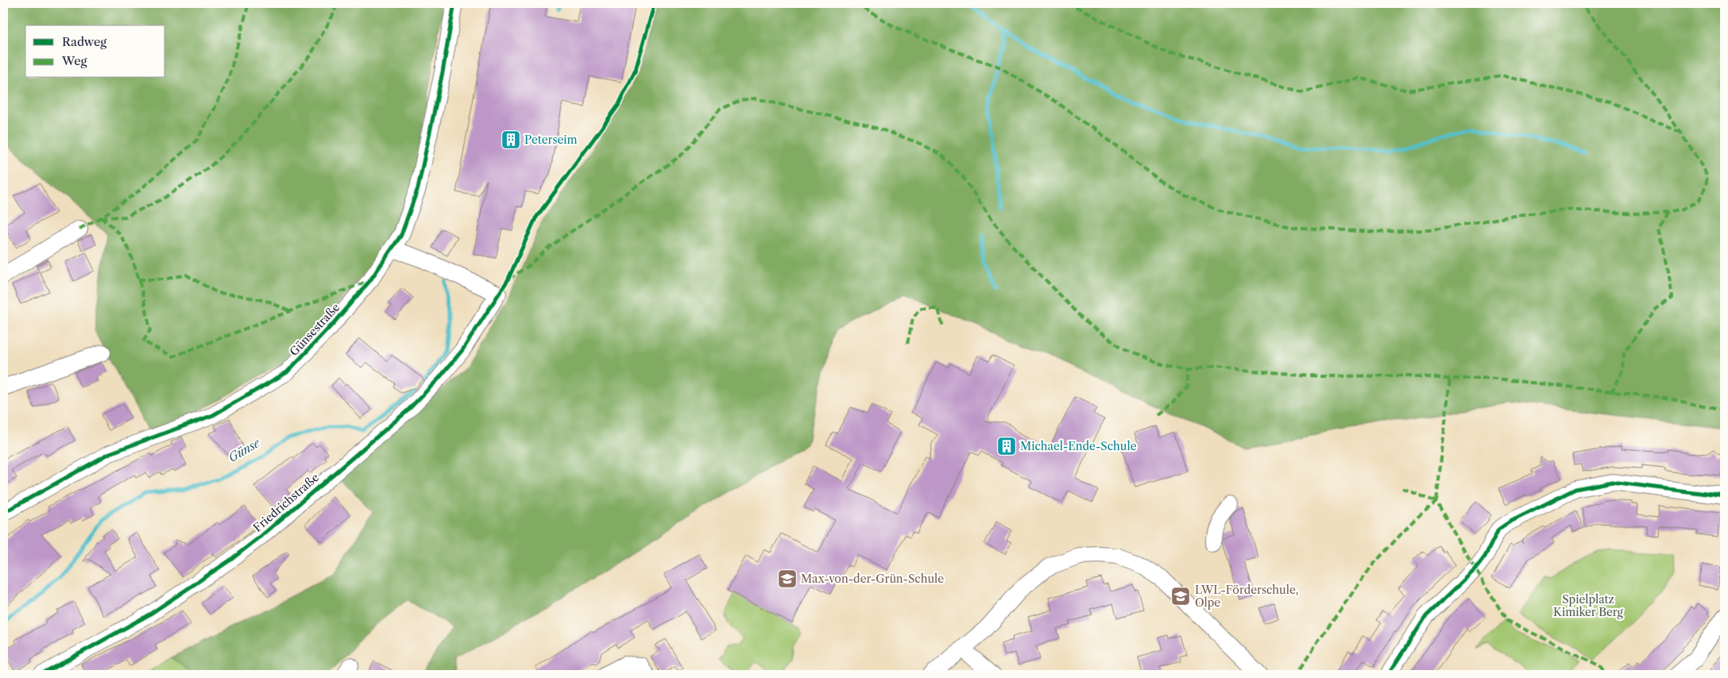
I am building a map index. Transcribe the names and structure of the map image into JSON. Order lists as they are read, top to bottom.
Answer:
{
  "streets": {
    "street": ["Günsestraße", "Friedrichstraße"]
  },
  "crossings": [
    ["Günsestraße", "Friedrichstraße"]
  ],
  "water": ["Günse"],
  "parks": ["Spielplatz Kimiker Berg"],
  "places": {
    "building": ["Peterseim", "Michael-Ende-Schule"],
    "school or university": ["Max-von-der-Grün-Schule", "LWL-Förderschule, Olpe"]
  },
  "legend": ["Radweg", "Weg"]
}
